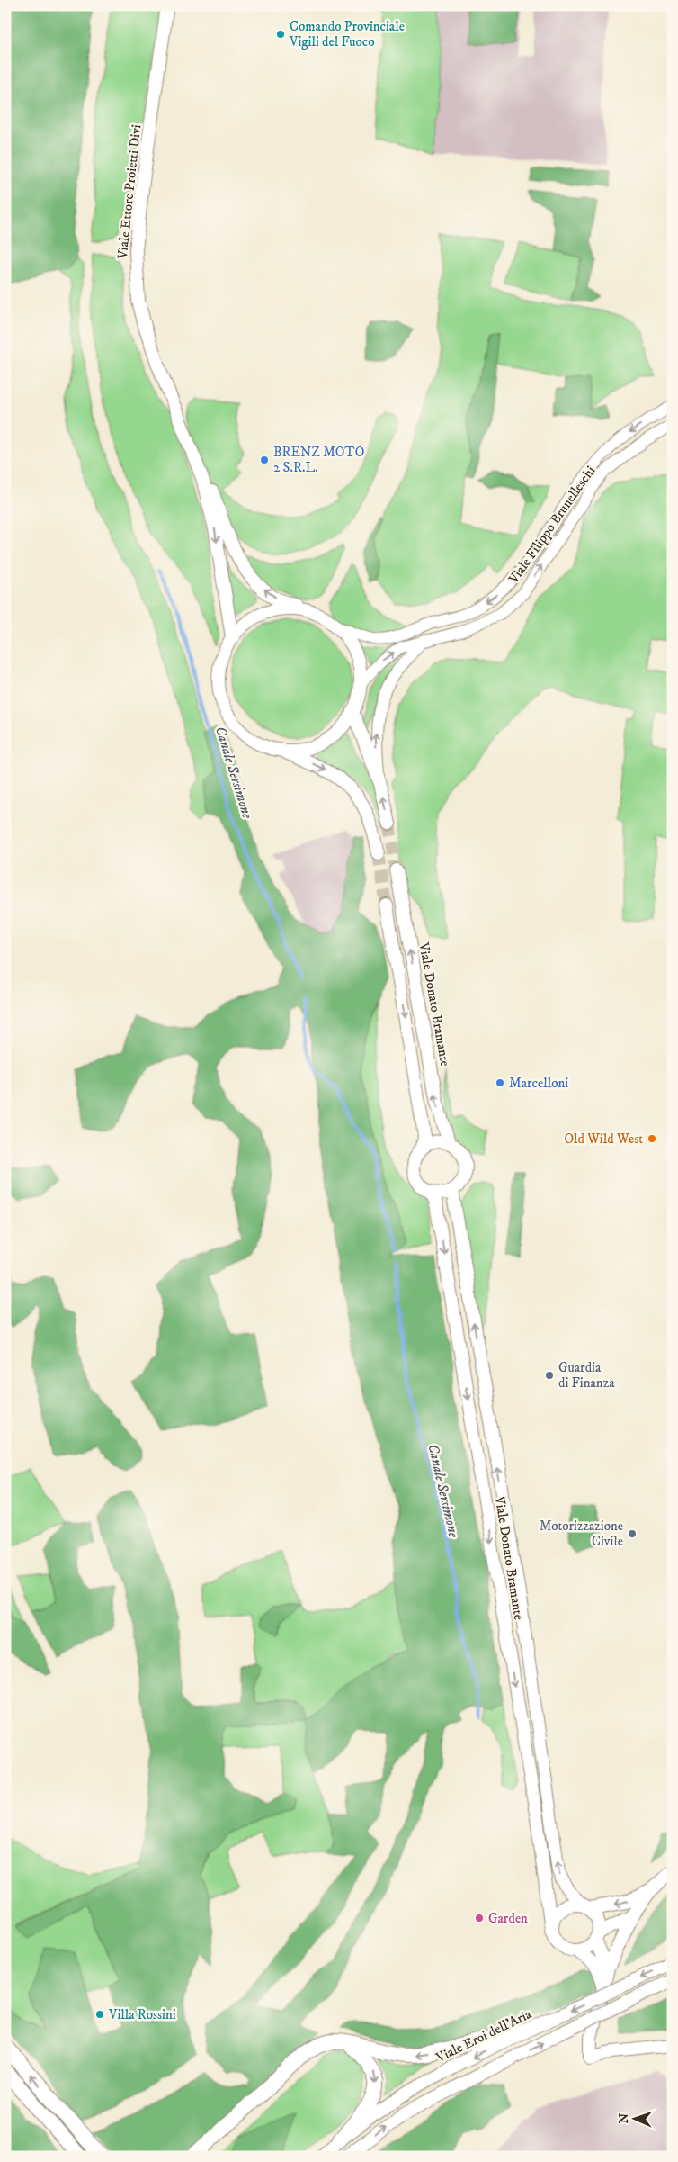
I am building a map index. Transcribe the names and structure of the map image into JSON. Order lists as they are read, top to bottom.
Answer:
{
  "streets": {
    "main road": ["Viale Ettore Proietti Divi", "Viale Donato Bramante", "Viale Eroi dell'Aria"],
    "street": ["Viale Filippo Brunelleschi"]
  },
  "crossings": [
    ["Viale Ettore Proietti Divi", "Viale Filippo Brunelleschi"]
  ],
  "water": ["Canale Sersimone"],
  "places": [
    "Comando Provinciale Vigili del Fuoco",
    "BRENZ MOTO 2 S.R.L.",
    "Marcelloni",
    "Old Wild West",
    "Guardia di Finanza",
    "Motorizzazione Civile",
    "Garden",
    "Villa Rossini"
  ],
  "north": "left"
}
